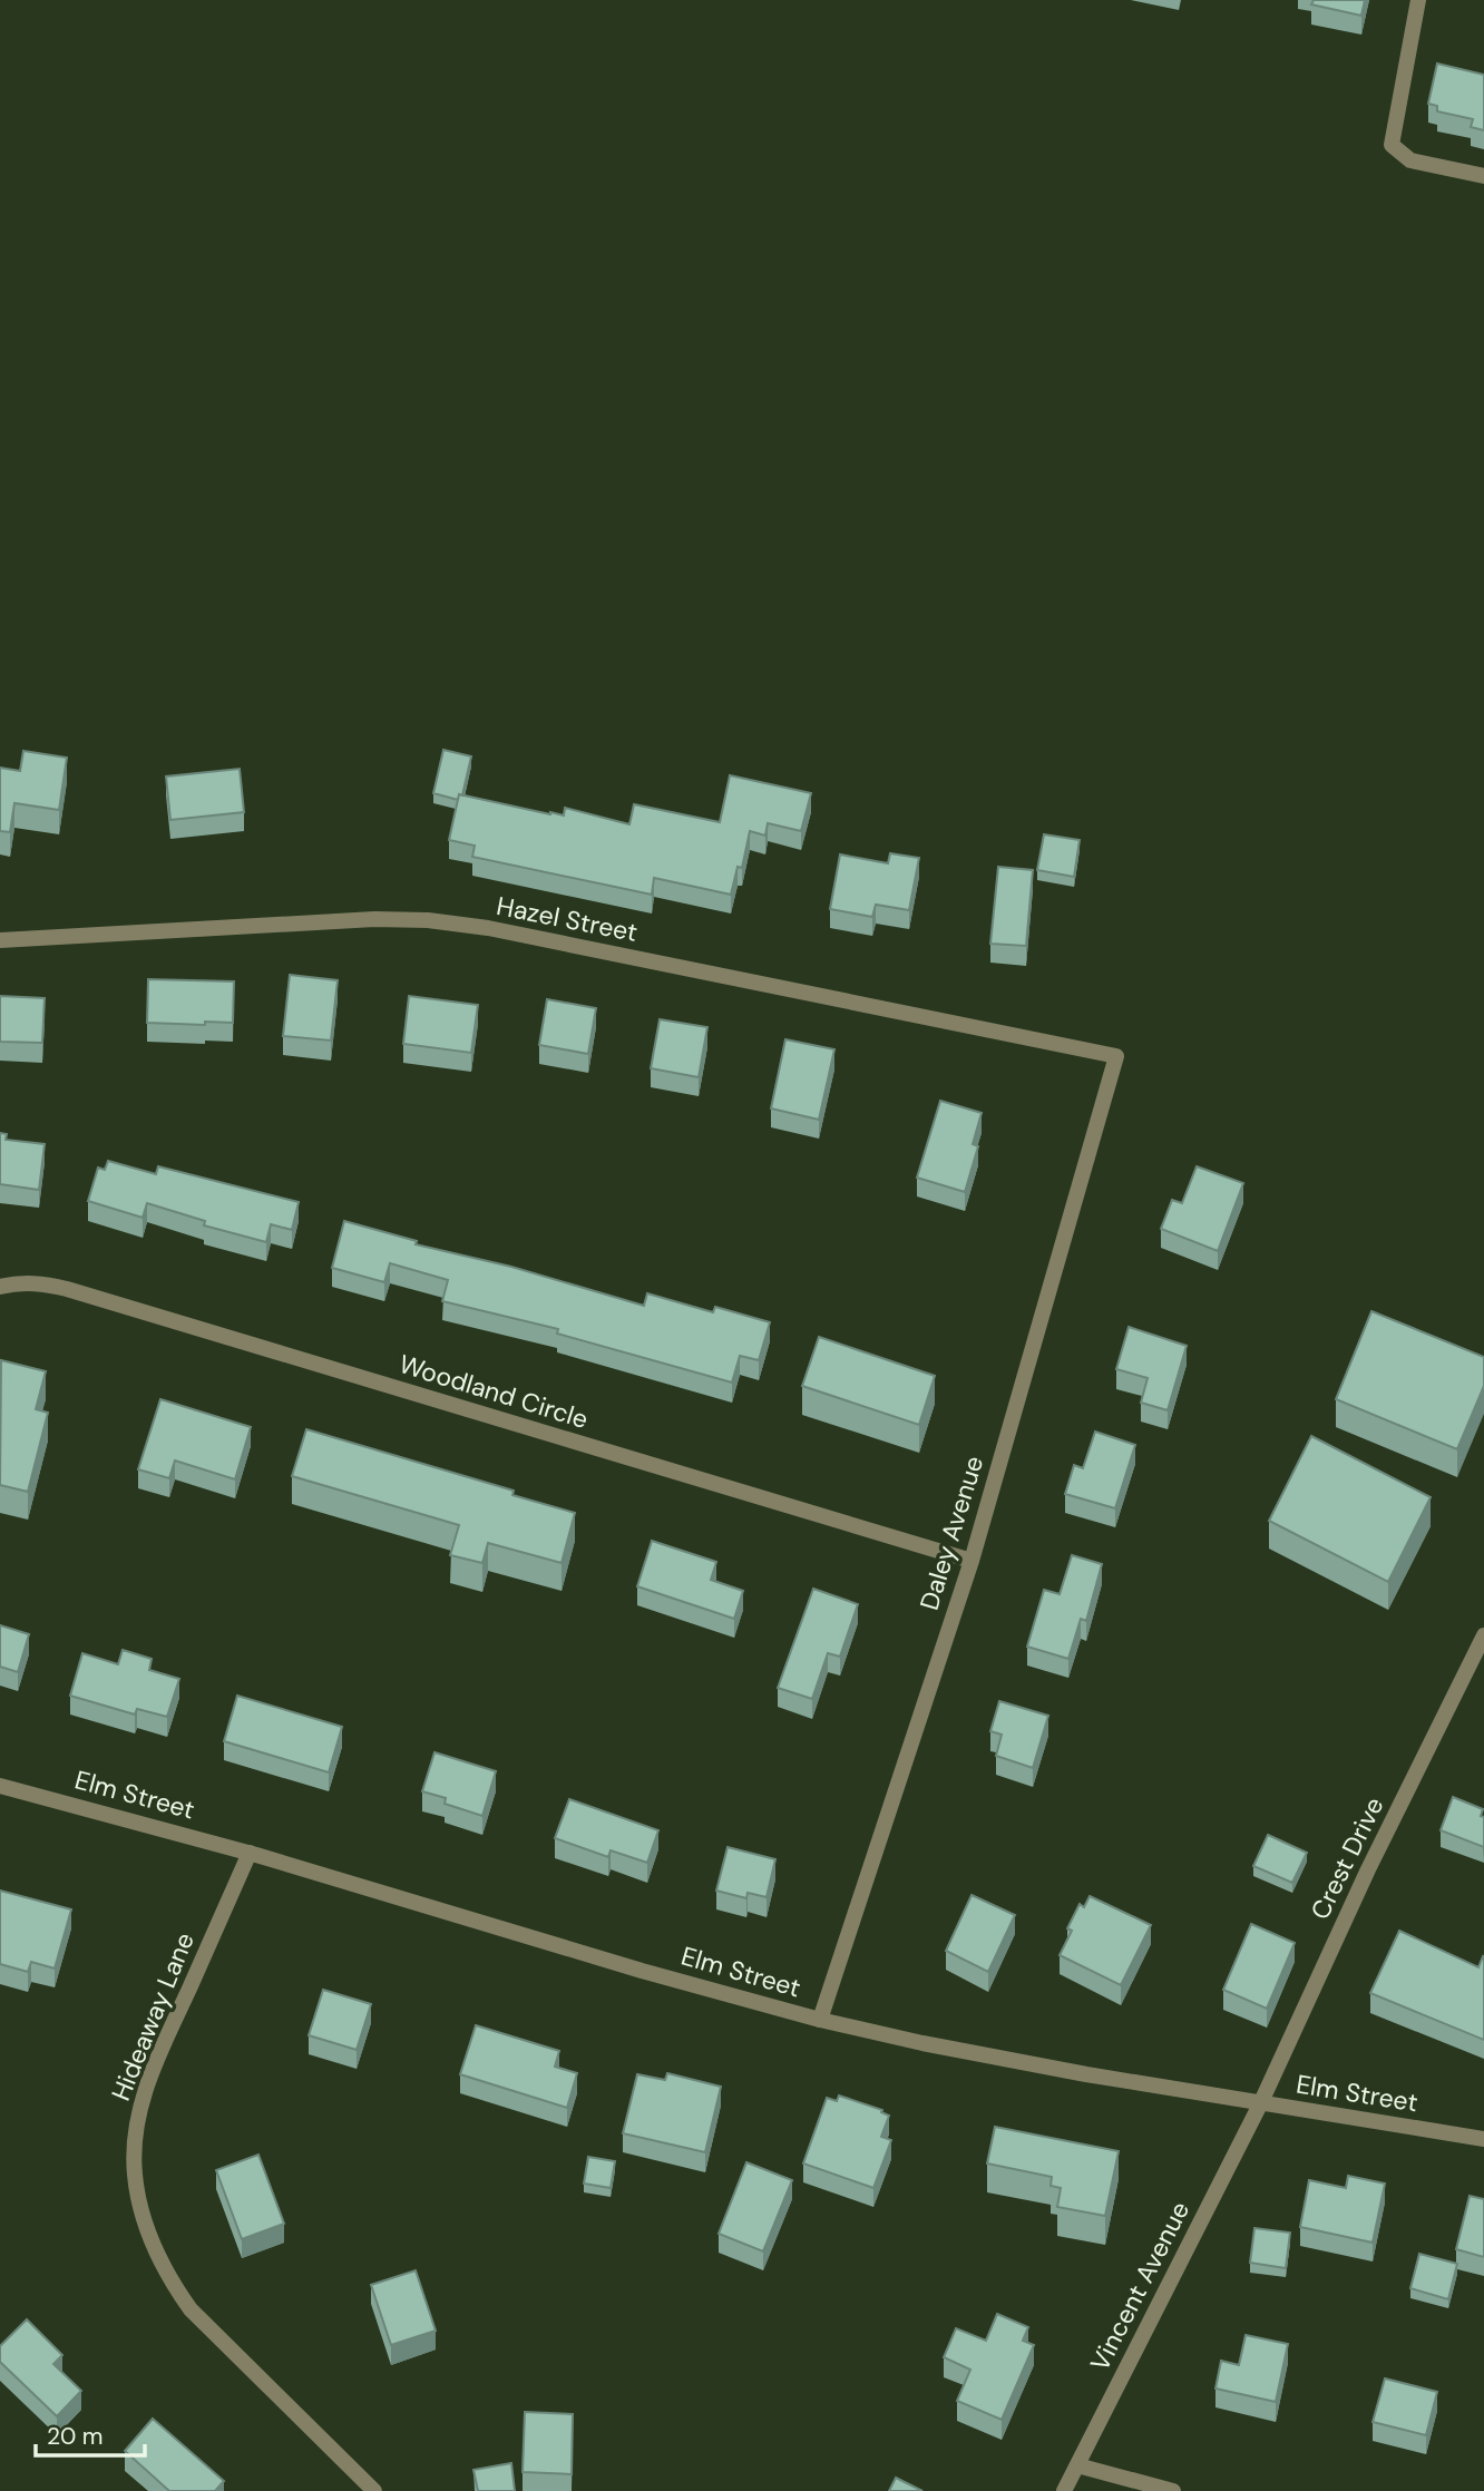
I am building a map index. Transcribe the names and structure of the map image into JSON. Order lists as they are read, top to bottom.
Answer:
{
  "streets": {
    "street": [
      "Hazel Street",
      "Woodland Circle",
      "Daley Avenue",
      "Elm Street",
      "Crest Drive",
      "Hideaway Lane",
      "Vincent Avenue"
    ]
  },
  "crossings": [
    ["Hazel Street", "Daley Avenue"],
    ["Woodland Circle", "Daley Avenue"],
    ["Daley Avenue", "Elm Street"],
    ["Elm Street", "Crest Drive"],
    ["Elm Street", "Hideaway Lane"],
    ["Elm Street", "Vincent Avenue"],
    ["Crest Drive", "Vincent Avenue"]
  ],
  "scale_bar": "20 m"
}
